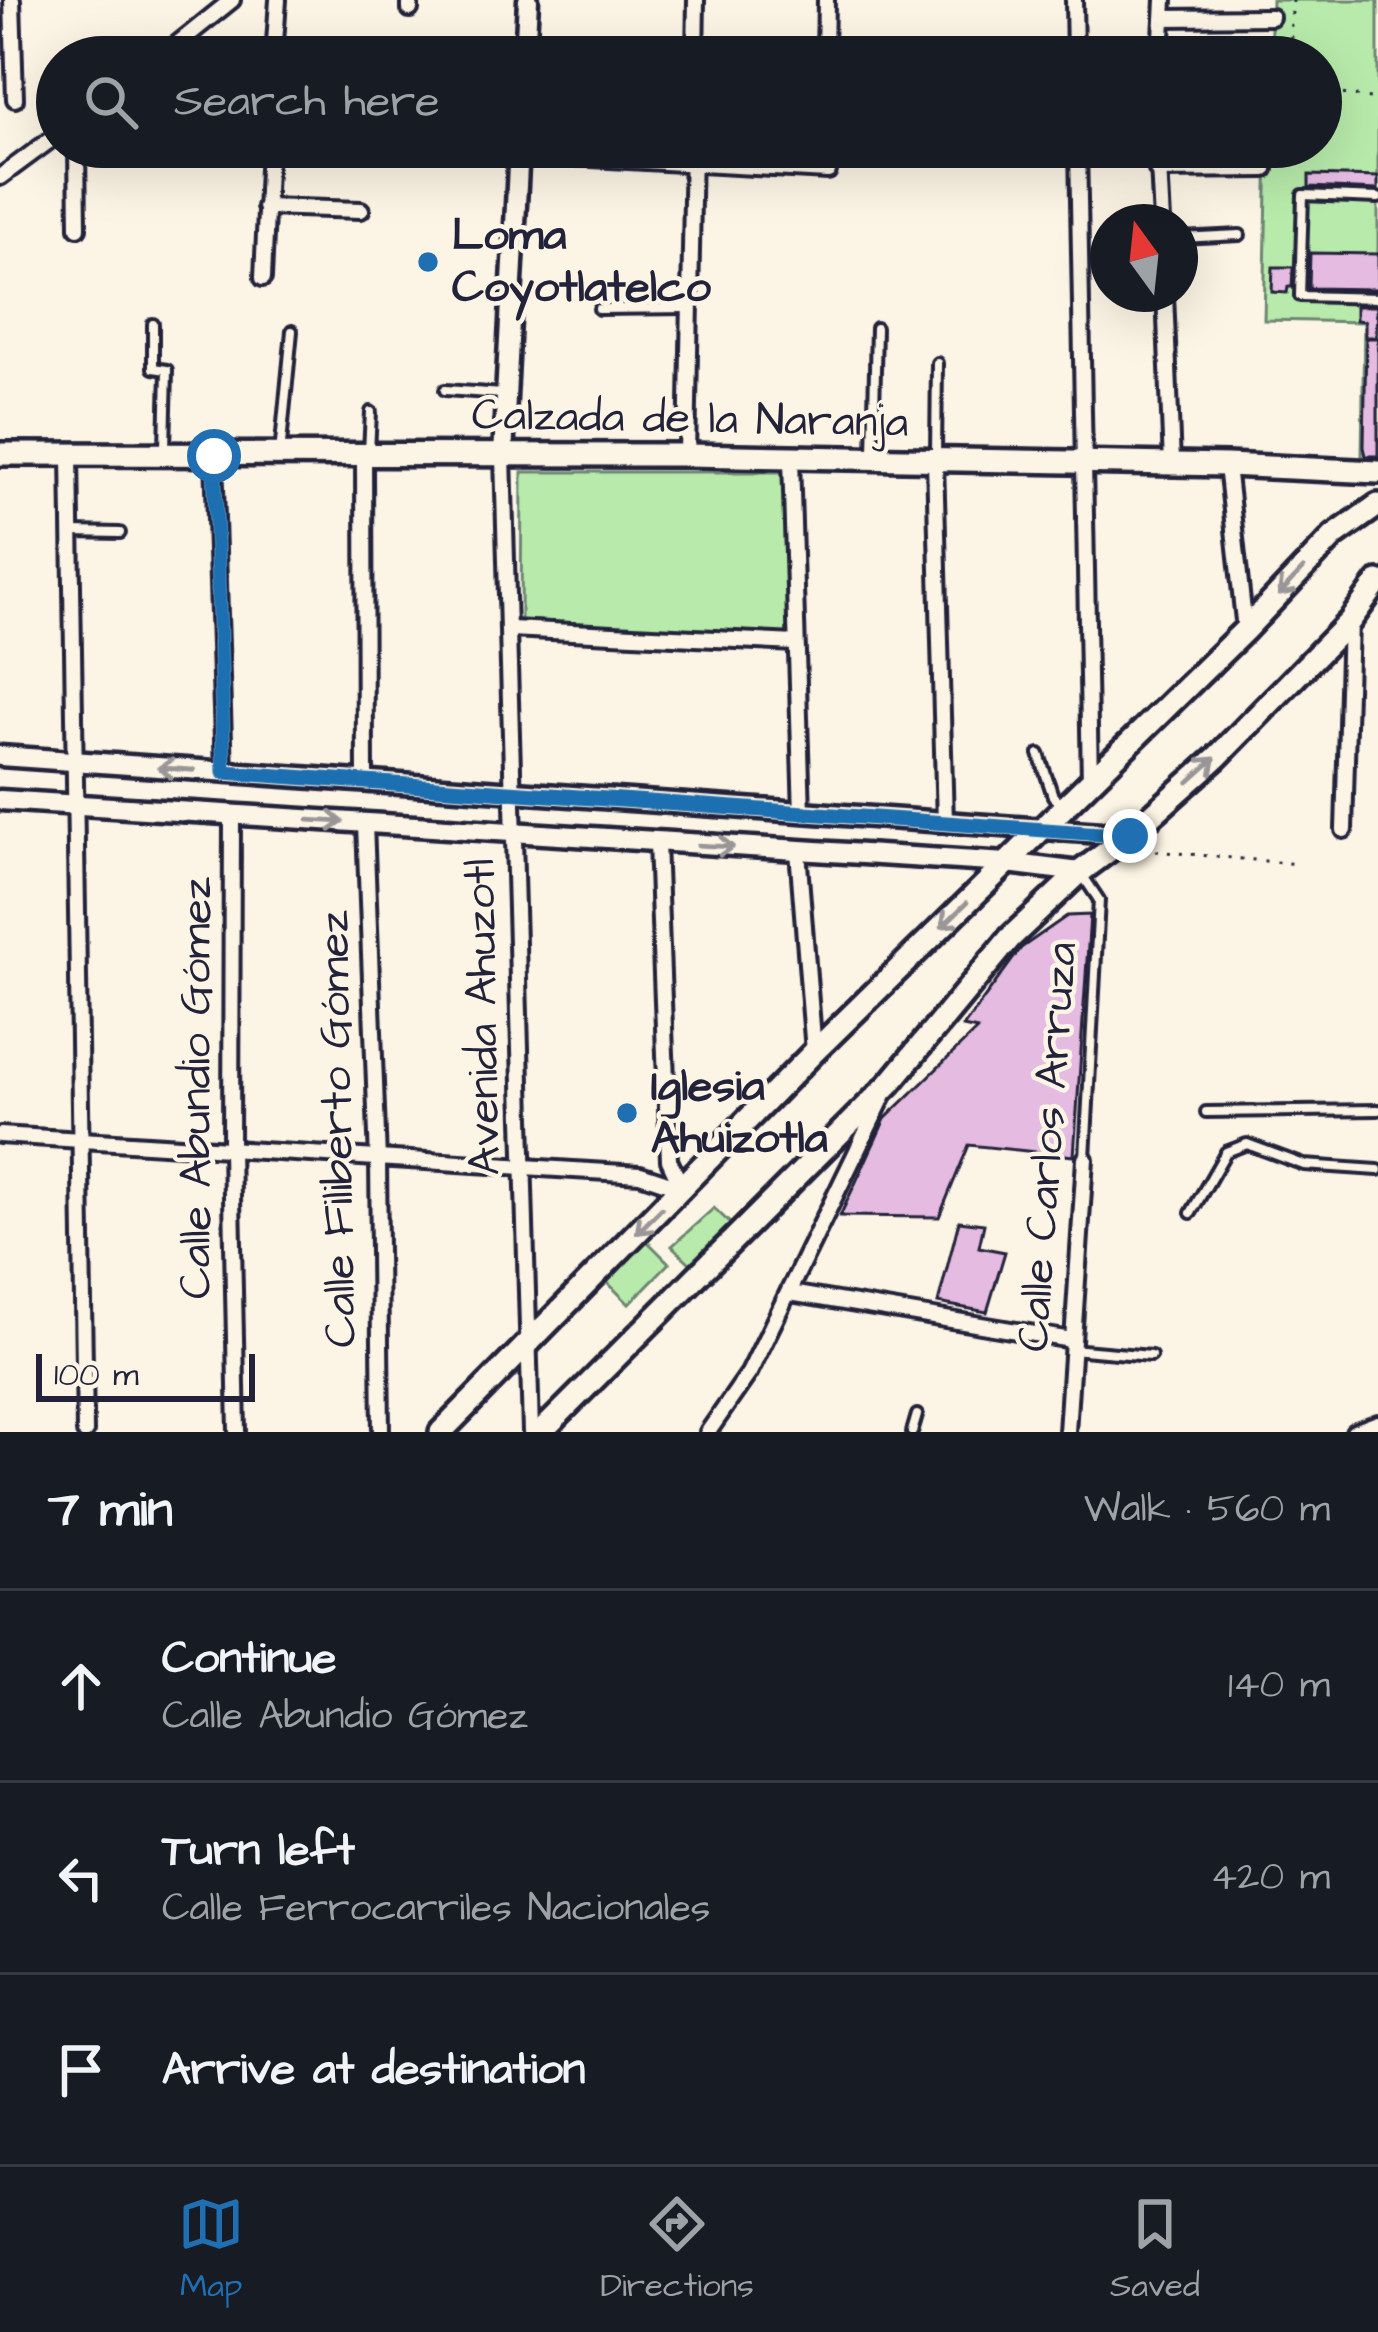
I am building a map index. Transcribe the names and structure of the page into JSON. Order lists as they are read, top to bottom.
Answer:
{
  "streets": {
    "main road": ["Calzada de la Naranja"],
    "street": [
      "Avenida Ahuzotl",
      "Calle Abundio Gómez",
      "Calle Filiberto Gómez",
      "Calle Carlos Arruza"
    ]
  },
  "crossings": [
    ["Calzada de la Naranja", "Avenida Ahuzotl"]
  ],
  "places": ["Loma Coyotlatelco", "Iglesia Ahuizotla"],
  "scale_bar": "100 m",
  "north": "top",
  "page": {
    "search": "Search here",
    "scale": "100 m",
    "heading": ["7 min", "Walk · 560 m"],
    "list": [
      ["Continue", "Calle Abundio Gómez", "140 m"],
      ["Turn left", "Calle Ferrocarriles Nacionales", "420 m"],
      "Arrive at destination"
    ],
    "nav": ["Map", "Directions", "Saved"]
  }
}
